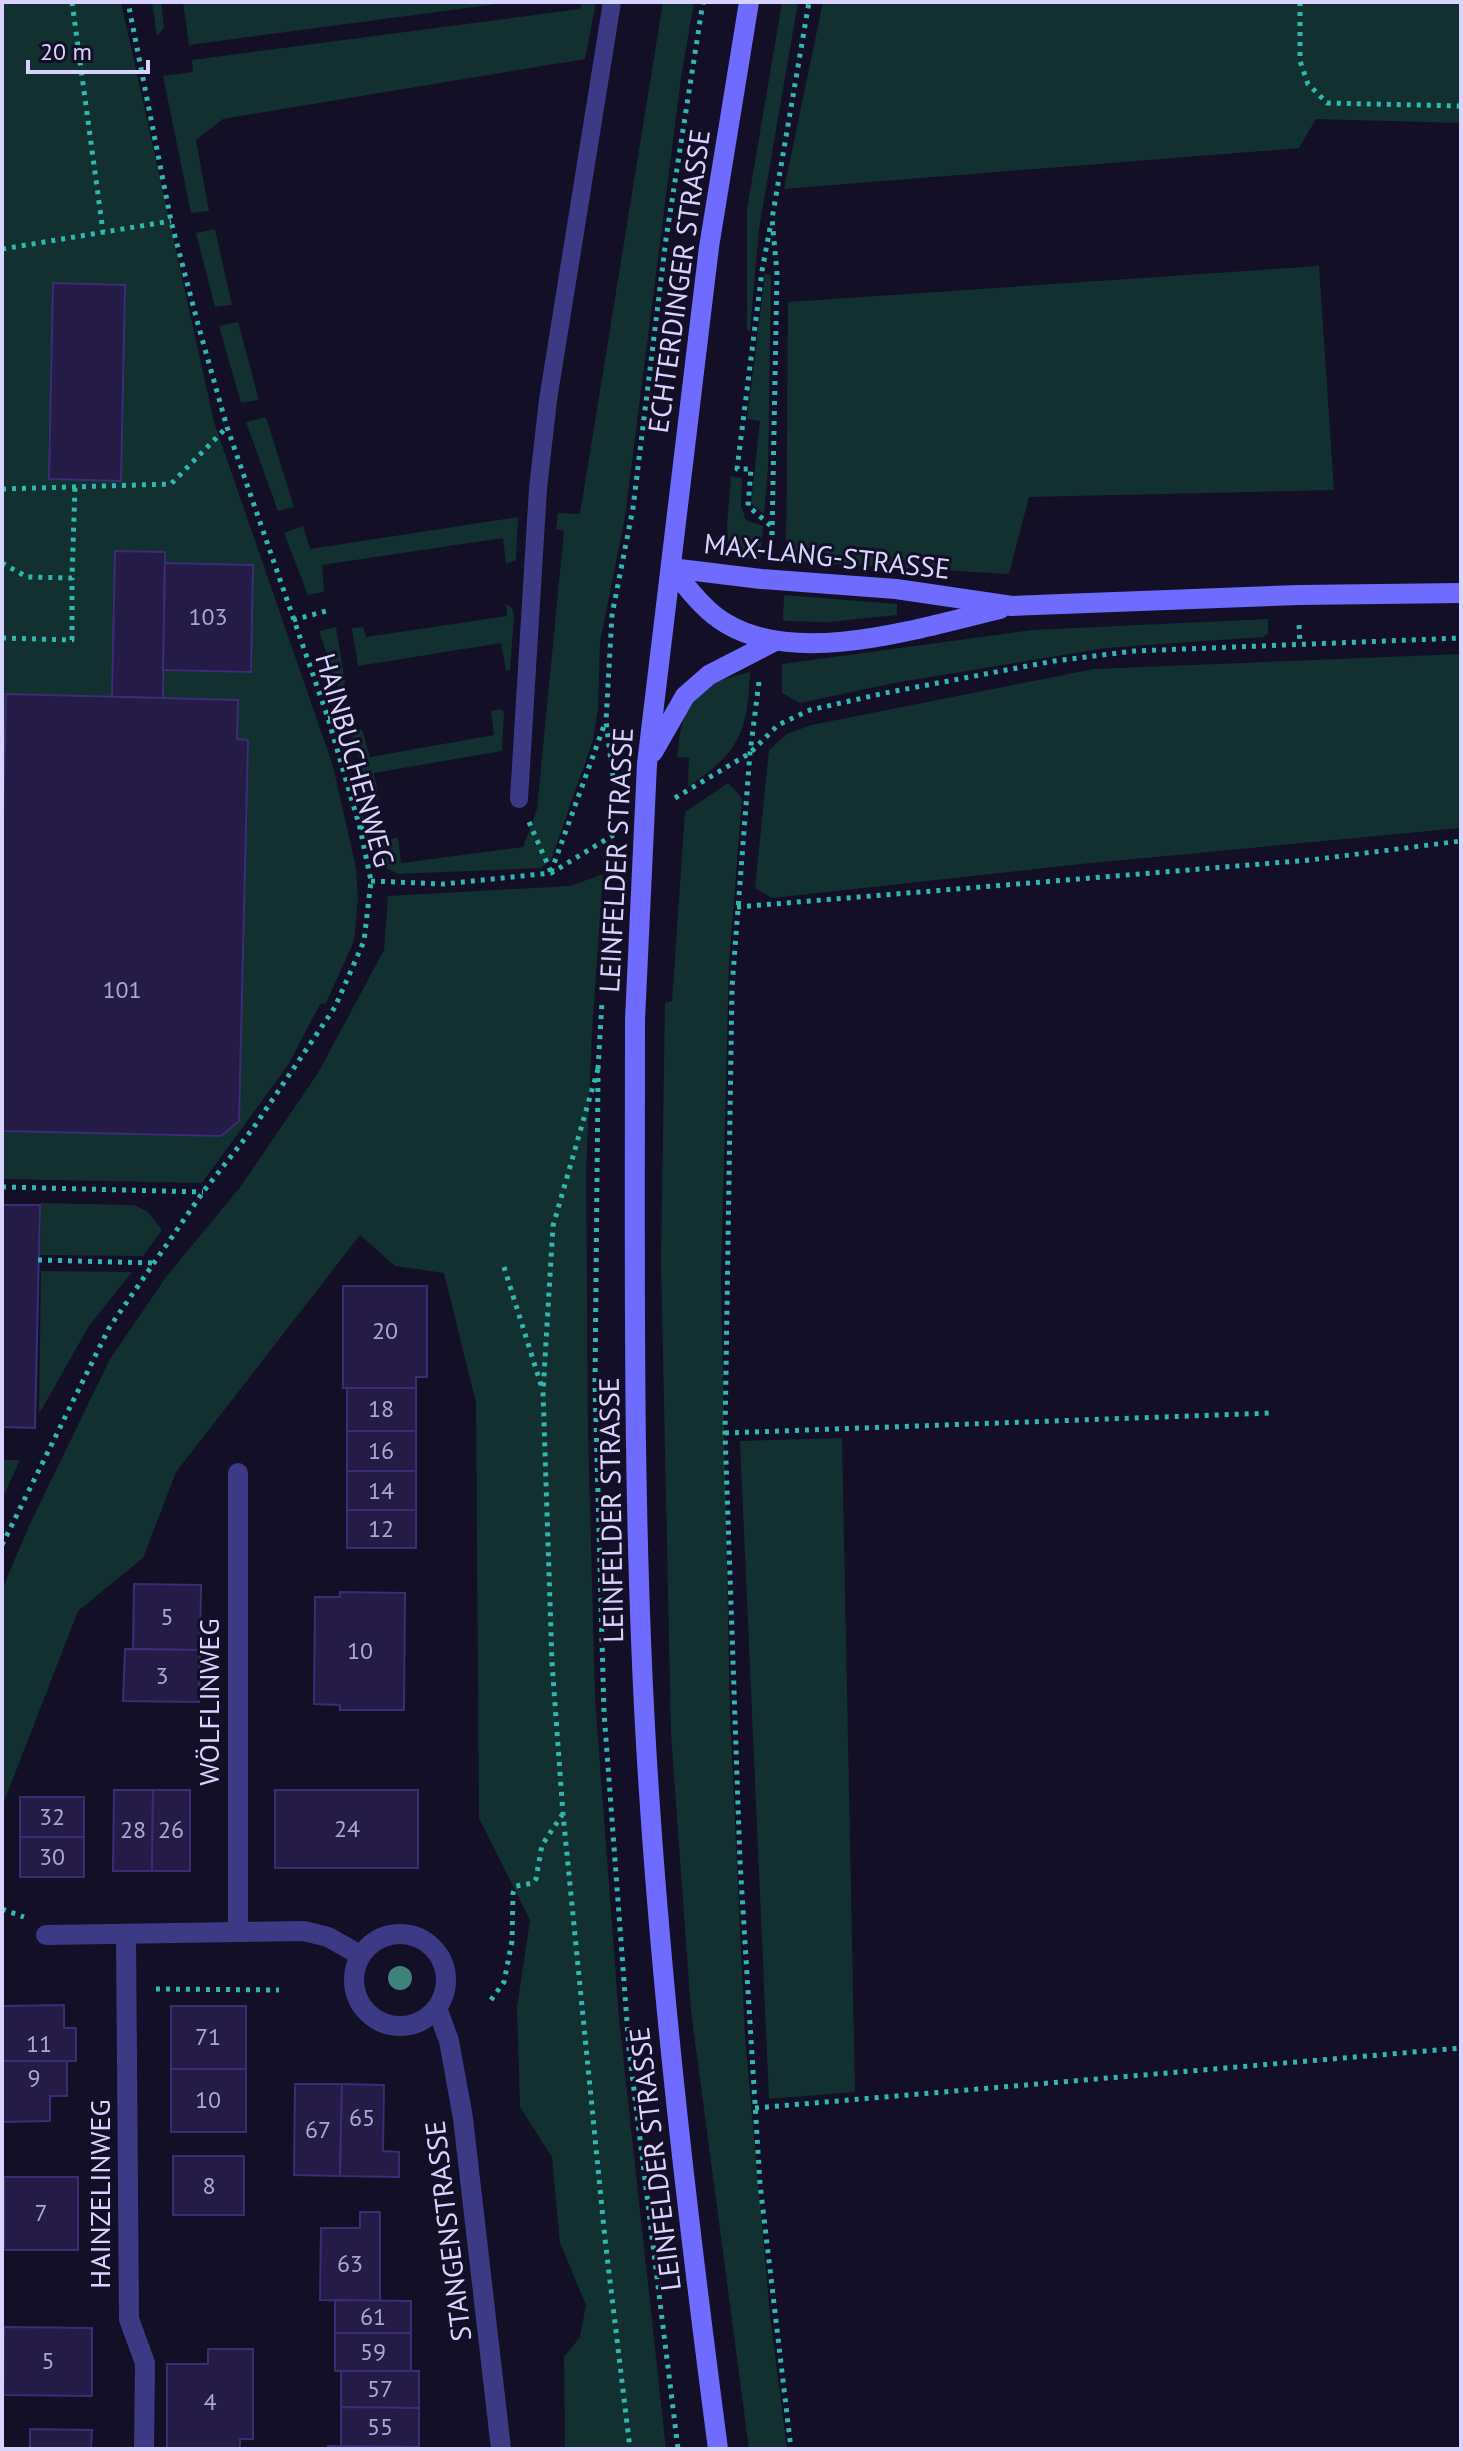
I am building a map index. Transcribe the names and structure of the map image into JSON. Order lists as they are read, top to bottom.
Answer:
{
  "streets": {
    "main road": ["ECHTERDINGER STRASSE", "MAX-LANG-STRASSE", "LEINFELDER STRASSE"],
    "street": ["WÖLFLINWEG", "HAINZELINWEG", "STANGENSTRASSE"],
    "path": ["HAINBUCHENWEG"]
  },
  "crossings": [
    ["ECHTERDINGER STRASSE", "MAX-LANG-STRASSE"],
    ["ECHTERDINGER STRASSE", "LEINFELDER STRASSE"],
    ["MAX-LANG-STRASSE", "LEINFELDER STRASSE"]
  ],
  "house_numbers": [
    "103",
    "101",
    "20",
    "18",
    "16",
    "14",
    "12",
    "5",
    "10",
    "3",
    "32",
    "24",
    "28",
    "26",
    "30",
    "71",
    "11",
    "9",
    "10",
    "65",
    "67",
    "8",
    "7",
    "63",
    "61",
    "59",
    "5",
    "57",
    "4",
    "55"
  ],
  "scale_bar": "20 m"
}
